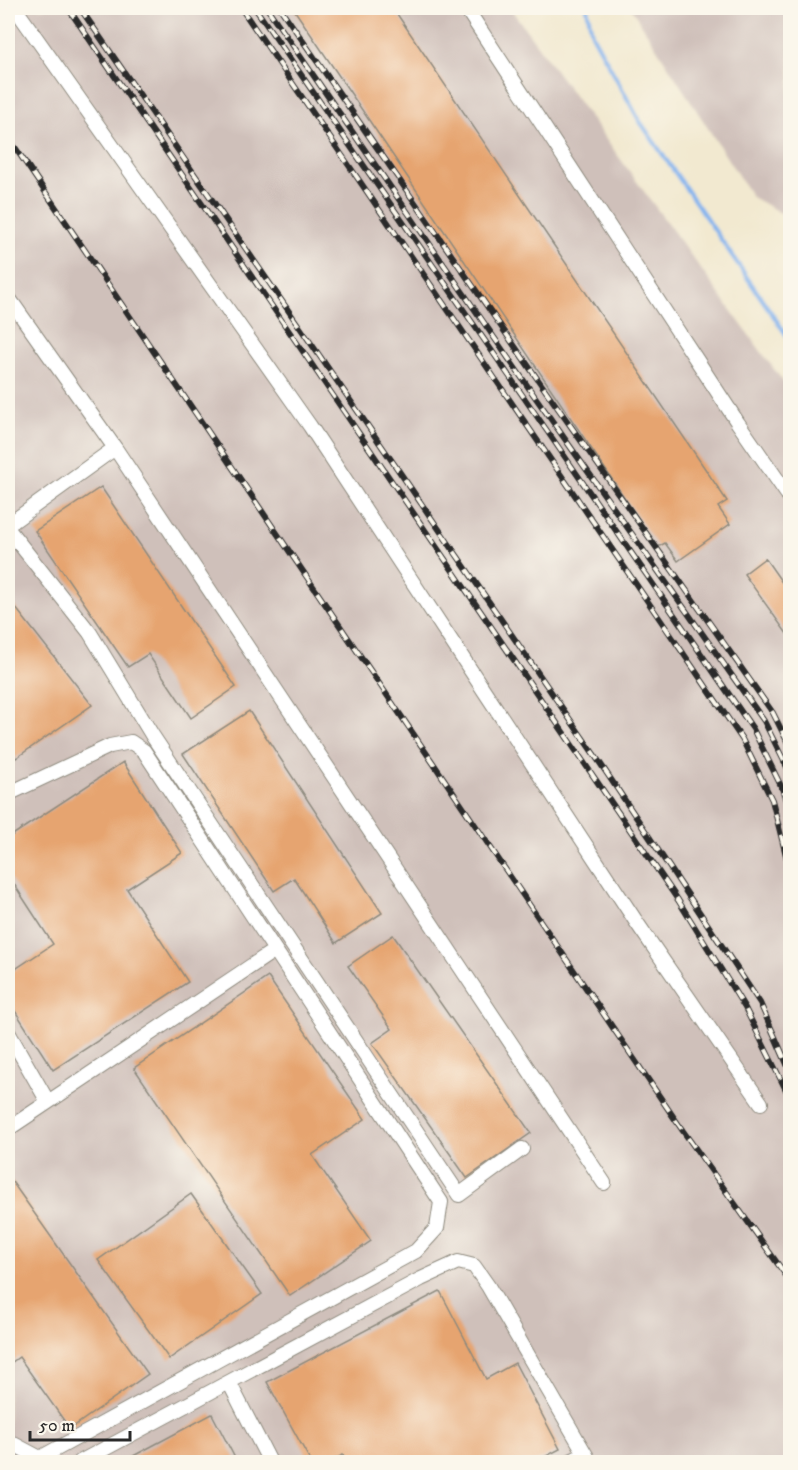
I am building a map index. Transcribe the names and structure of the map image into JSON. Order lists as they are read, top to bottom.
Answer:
{
  "scale_bar": "50 m"
}
